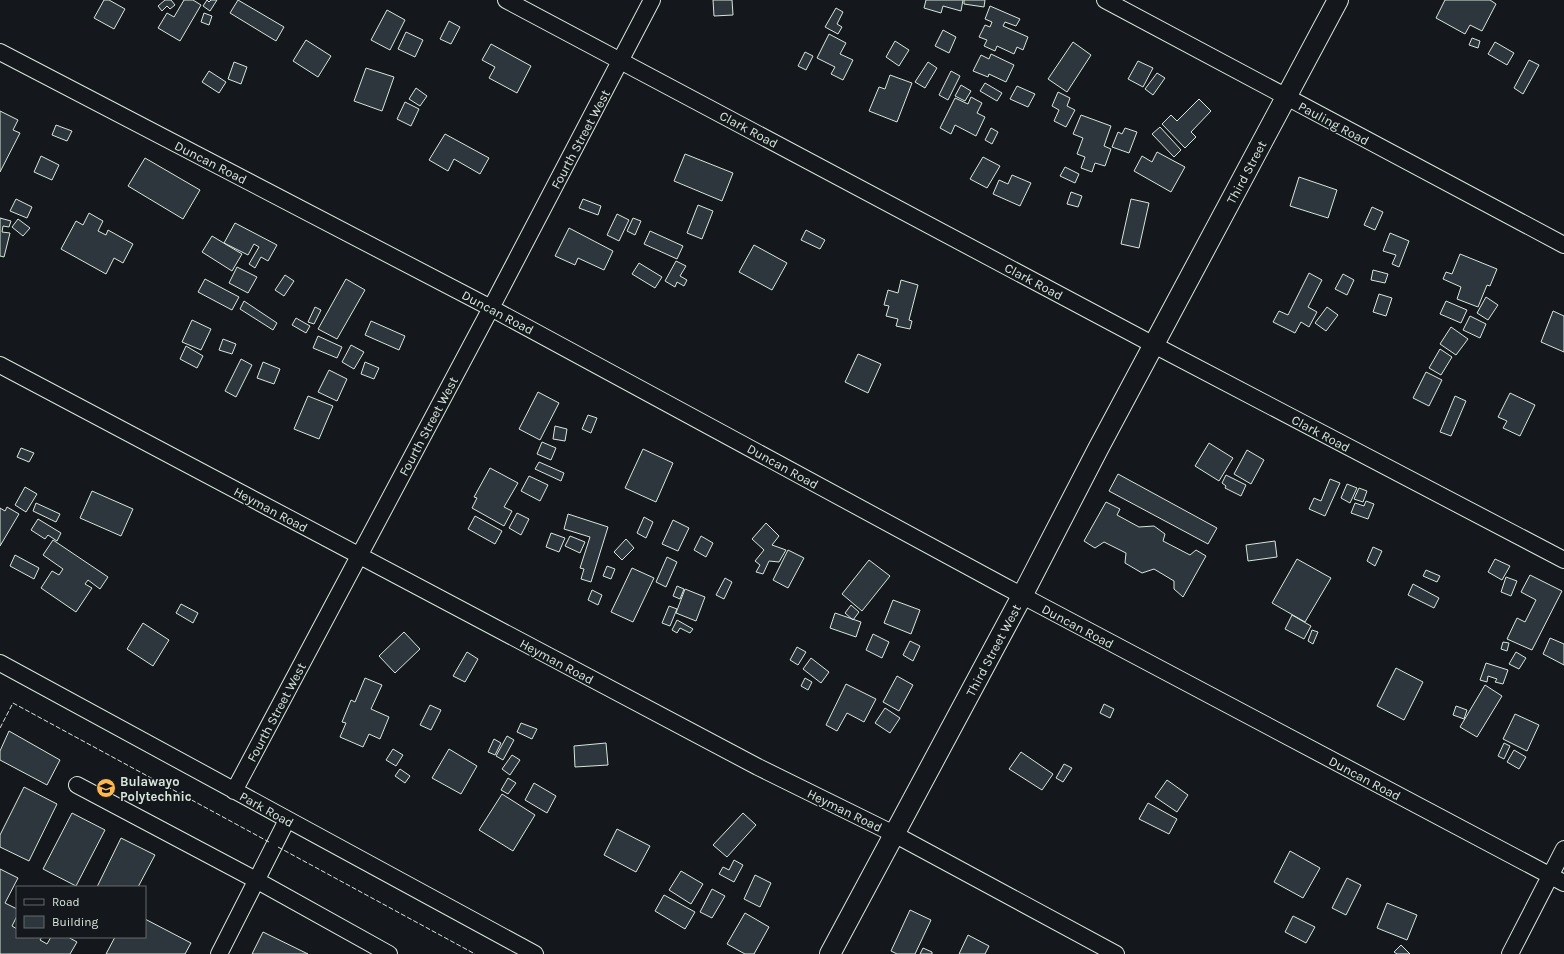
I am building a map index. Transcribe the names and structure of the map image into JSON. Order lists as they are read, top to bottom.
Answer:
{
  "streets": {
    "main road": ["Third Street", "Third Street West"],
    "street": [
      "Pauling Road",
      "Clark Road",
      "Fourth Street West",
      "Duncan Road",
      "Heyman Road",
      "Park Road"
    ]
  },
  "crossings": [
    ["Pauling Road", "Third Street"],
    ["Clark Road", "Fourth Street West"],
    ["Clark Road", "Third Street"],
    ["Clark Road", "Third Street West"],
    ["Fourth Street West", "Duncan Road"],
    ["Fourth Street West", "Heyman Road"],
    ["Fourth Street West", "Park Road"],
    ["Duncan Road", "Third Street West"],
    ["Third Street", "Third Street West"],
    ["Heyman Road", "Third Street West"]
  ],
  "places": {
    "school or university": ["Bulawayo Polytechnic"]
  },
  "legend": ["Road", "Building"]
}
